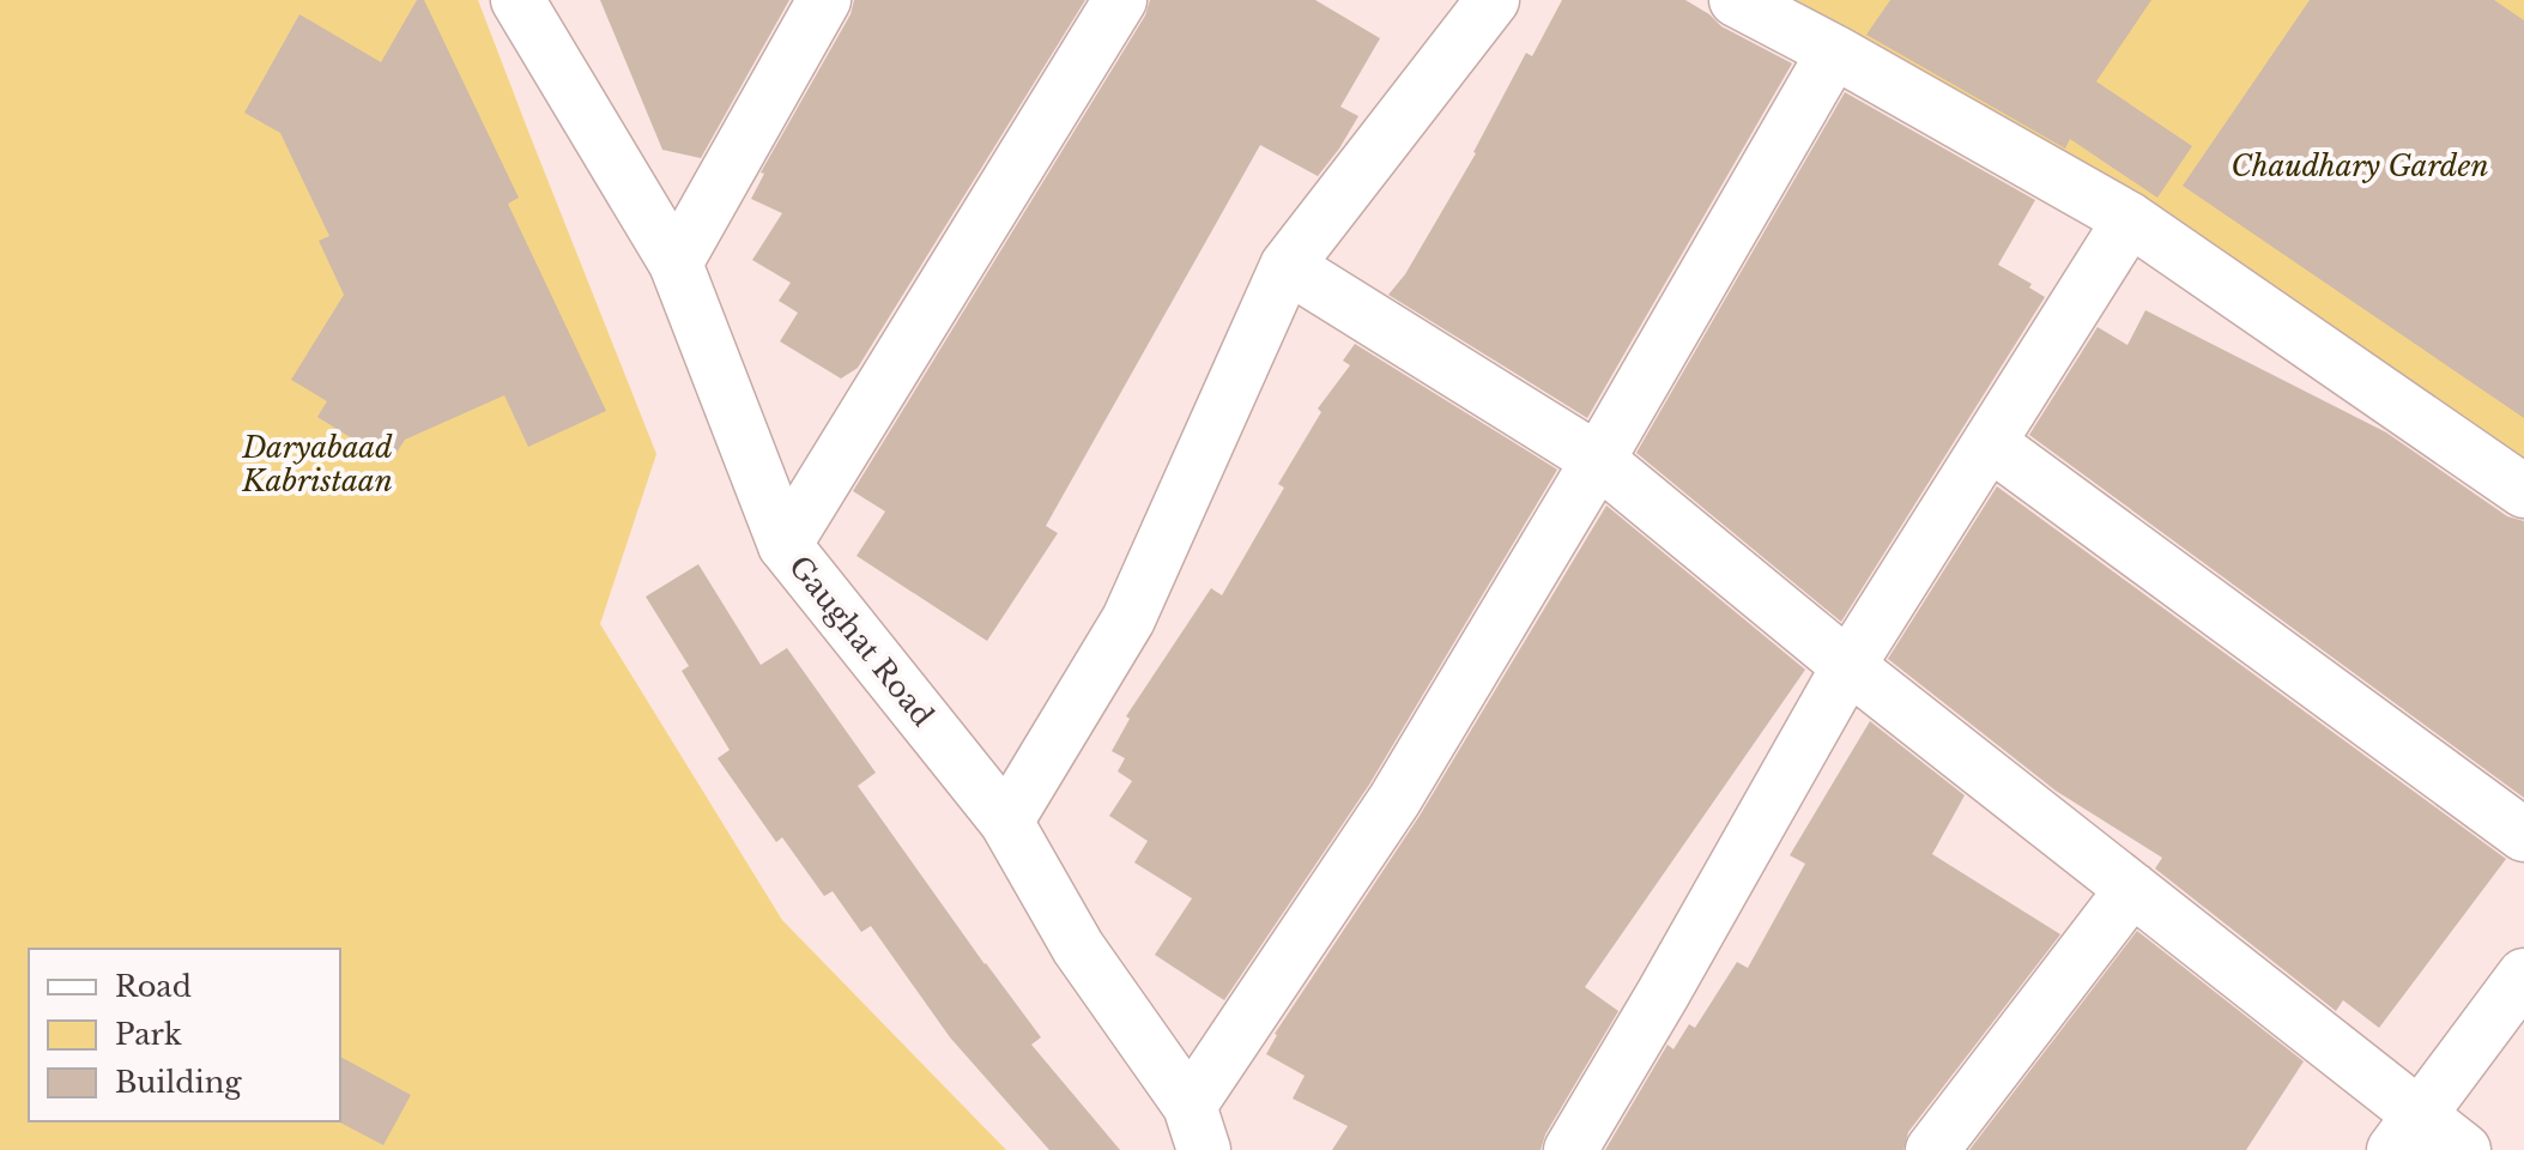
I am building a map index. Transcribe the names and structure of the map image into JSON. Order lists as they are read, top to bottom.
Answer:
{
  "streets": {
    "street": ["Gaughat Road"]
  },
  "parks": ["Chaudhary Garden", "Daryabaad Kabristaan"],
  "legend": ["Road", "Park", "Building"]
}
